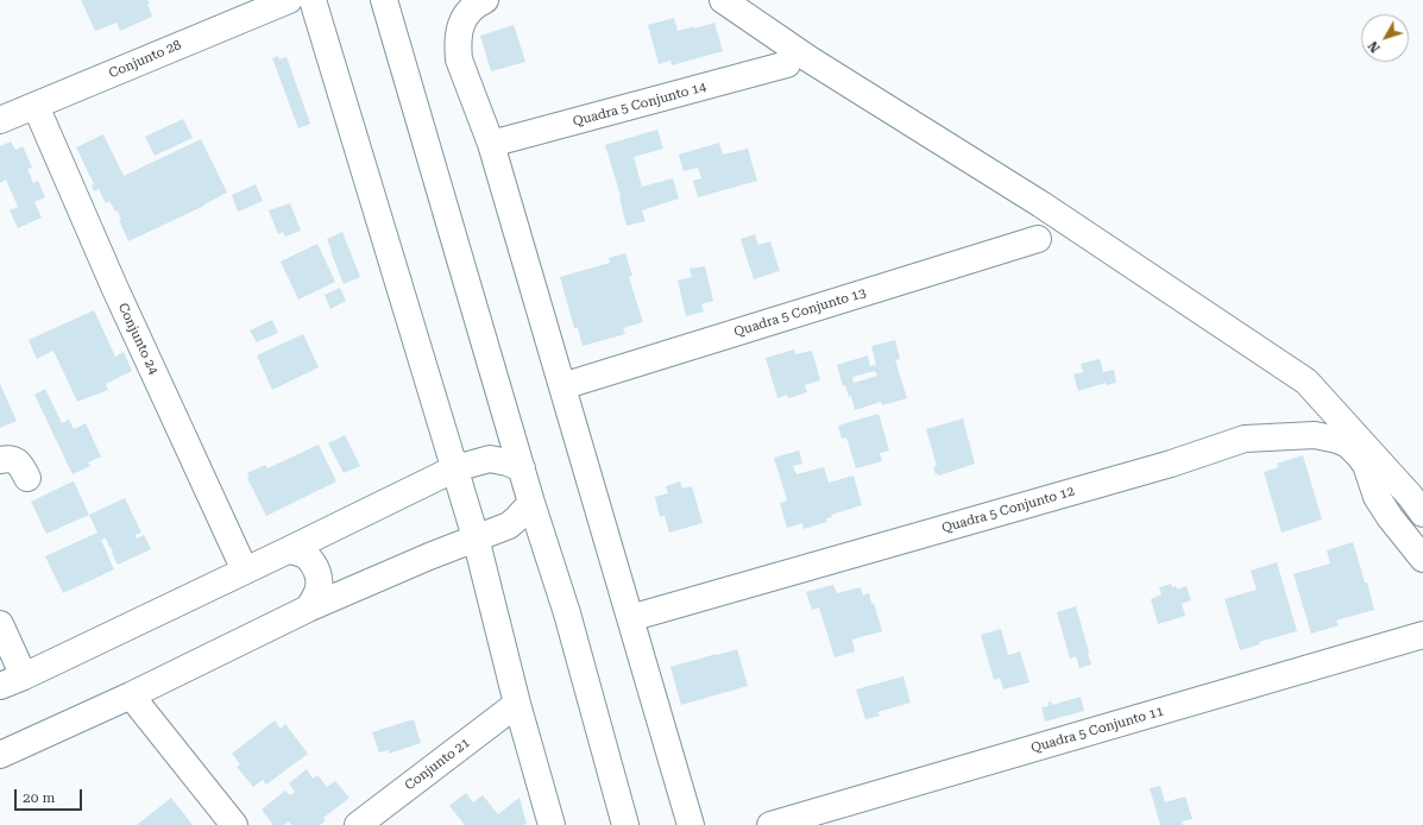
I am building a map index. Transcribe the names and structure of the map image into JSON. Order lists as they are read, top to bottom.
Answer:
{
  "streets": {
    "street": [
      "Conjunto 28",
      "Quadra 5 Conjunto 14",
      "Quadra 5 Conjunto 13",
      "Conjunto 24",
      "Quadra 5 Conjunto 12",
      "Quadra 5 Conjunto 11",
      "Conjunto 21"
    ]
  },
  "crossings": [
    ["Conjunto 28", "Conjunto 24"]
  ],
  "scale_bar": "20 m",
  "north": "bottom left"
}
